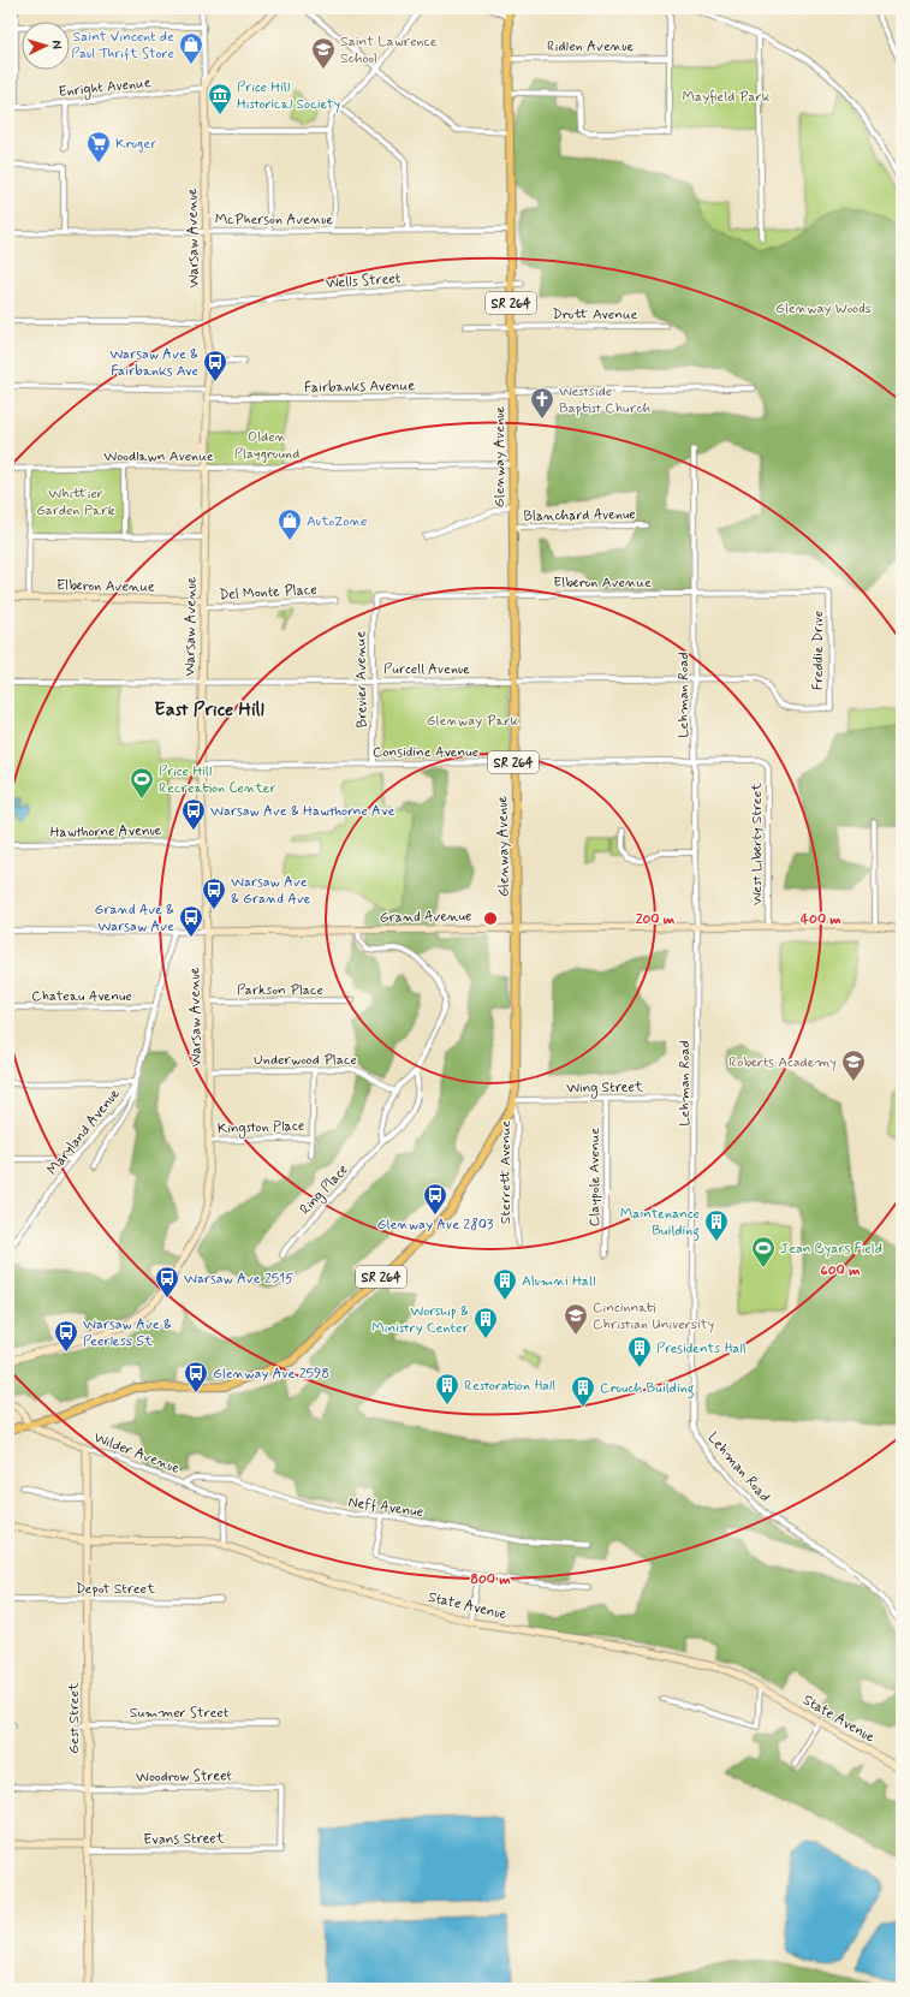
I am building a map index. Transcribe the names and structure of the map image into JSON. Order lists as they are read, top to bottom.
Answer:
{
  "streets": {
    "main road": [
      "Warsaw Avenue",
      "SR 264",
      "Glenway Avenue",
      "Elberon Avenue",
      "Grand Avenue",
      "Wilder Avenue",
      "State Avenue",
      "Gest Street"
    ],
    "street": [
      "Ridlen Avenue",
      "Enright Avenue",
      "McPherson Avenue",
      "Wells Street",
      "Drott Avenue",
      "Fairbanks Avenue",
      "Woodlawn Avenue",
      "Blanchard Avenue",
      "Del Monte Place",
      "Freddie Drive",
      "Purcell Avenue",
      "Brevier Avenue",
      "Lehman Road",
      "Considine Avenue",
      "Hawthorne Avenue",
      "West Liberty Street",
      "Parkson Place",
      "Chateau Avenue",
      "Underwood Place",
      "Wing Street",
      "Kingston Place",
      "Maryland Avenue",
      "Sterrett Avenue",
      "Claypole Avenue",
      "Ring Place",
      "Neff Avenue",
      "Depot Street",
      "Summer Street",
      "Woodrow Street",
      "Evans Street"
    ]
  },
  "crossings": [
    ["Ridlen Avenue", "Glenway Avenue"],
    ["Enright Avenue", "Warsaw Avenue"],
    ["McPherson Avenue", "Warsaw Avenue"],
    ["McPherson Avenue", "Glenway Avenue"],
    ["Warsaw Avenue", "Wells Street"],
    ["Warsaw Avenue", "Fairbanks Avenue"],
    ["Warsaw Avenue", "Woodlawn Avenue"],
    ["Warsaw Avenue", "Elberon Avenue"],
    ["Warsaw Avenue", "Del Monte Place"],
    ["Warsaw Avenue", "Purcell Avenue"],
    ["Warsaw Avenue", "Considine Avenue"],
    ["Warsaw Avenue", "Hawthorne Avenue"],
    ["Warsaw Avenue", "Grand Avenue"],
    ["Warsaw Avenue", "Parkson Place"],
    ["Warsaw Avenue", "Underwood Place"],
    ["Warsaw Avenue", "Kingston Place"],
    ["Wells Street", "Glenway Avenue"],
    ["Drott Avenue", "Glenway Avenue"],
    ["Fairbanks Avenue", "Glenway Avenue"],
    ["Woodlawn Avenue", "Glenway Avenue"],
    ["Glenway Avenue", "Blanchard Avenue"],
    ["Glenway Avenue", "Elberon Avenue"],
    ["Glenway Avenue", "Purcell Avenue"],
    ["Glenway Avenue", "Considine Avenue"],
    ["Glenway Avenue", "Grand Avenue"],
    ["Glenway Avenue", "Wing Street"],
    ["Glenway Avenue", "Sterrett Avenue"],
    ["Glenway Avenue", "Wilder Avenue"],
    ["Elberon Avenue", "Del Monte Place"],
    ["Elberon Avenue", "Freddie Drive"],
    ["Elberon Avenue", "Brevier Avenue"],
    ["Elberon Avenue", "Lehman Road"],
    ["Freddie Drive", "Purcell Avenue"],
    ["Purcell Avenue", "Brevier Avenue"],
    ["Purcell Avenue", "Lehman Road"],
    ["Brevier Avenue", "Considine Avenue"],
    ["Lehman Road", "Considine Avenue"],
    ["Lehman Road", "Grand Avenue"],
    ["Lehman Road", "Wing Street"],
    ["Considine Avenue", "West Liberty Street"],
    ["West Liberty Street", "Grand Avenue"],
    ["Grand Avenue", "Maryland Avenue"],
    ["Grand Avenue", "Ring Place"],
    ["Chateau Avenue", "Maryland Avenue"],
    ["Underwood Place", "Ring Place"],
    ["Wing Street", "Sterrett Avenue"],
    ["Wing Street", "Claypole Avenue"],
    ["Wilder Avenue", "Neff Avenue"],
    ["Wilder Avenue", "State Avenue"],
    ["Wilder Avenue", "Gest Street"],
    ["Depot Street", "Gest Street"],
    ["State Avenue", "Gest Street"],
    ["Summer Street", "Gest Street"],
    ["Gest Street", "Woodrow Street"],
    ["Gest Street", "Evans Street"],
    ["Woodrow Street", "Evans Street"]
  ],
  "districts": ["East Price Hill"],
  "parks": [
    "Mayfield Park",
    "Glenway Woods",
    "Olden Playground",
    "Whittier Garden Park",
    "Glenway Park"
  ],
  "places": {
    "shop": ["Saint Vincent de Paul Thrift Store", "AutoZone"],
    "school or university": ["Saint Lawrence School", "Roberts Academy", "Cincinnati Christian University"],
    "museum": ["Price Hill Historical Society"],
    "supermarket": ["Kroger"],
    "bus stop": [
      "Warsaw Ave & Fairbanks Ave",
      "Warsaw Ave & Hawthorne Ave",
      "Warsaw Ave & Grand Ave",
      "Grand Ave & Warsaw Ave",
      "Glenway Ave 2803",
      "Warsaw Ave 2515",
      "Warsaw Ave & Peerless St",
      "Glenway Ave 2598"
    ],
    "church": ["Westside Baptist Church"],
    "sports": ["Price Hill Recreation Center", "Jean Byars Field"],
    "building": [
      "Maintenance Building",
      "Alumni Hall",
      "Worship & Ministry Center",
      "Presidents Hall",
      "Restoration Hall",
      "Crouch Building"
    ]
  },
  "north": "right",
  "rings": [
    "200 m",
    "400 m",
    "600 m",
    "800 m"
  ]
}
